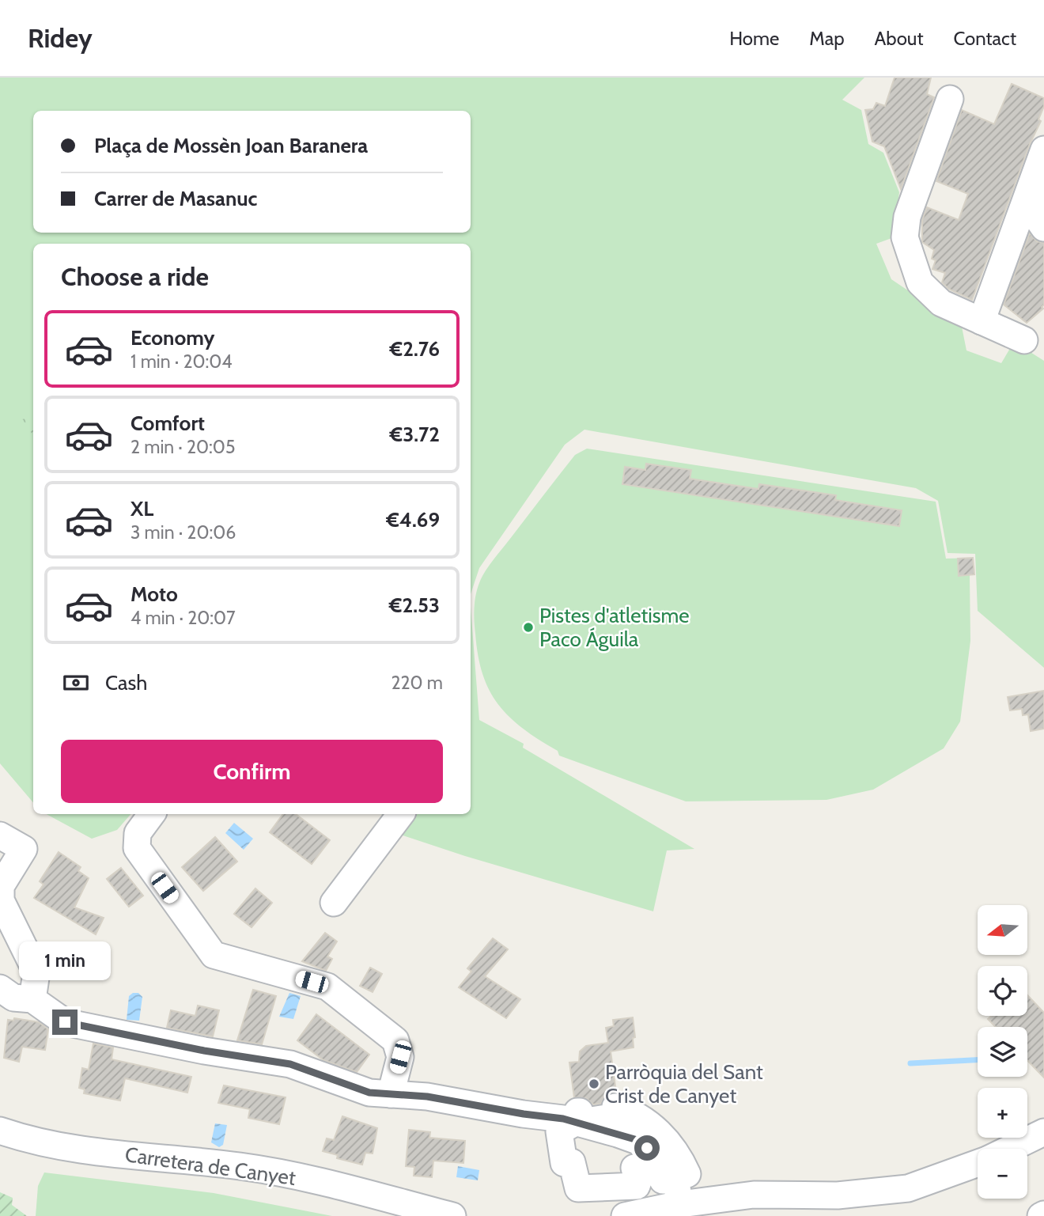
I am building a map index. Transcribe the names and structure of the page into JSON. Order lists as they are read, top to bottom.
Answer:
{
  "streets": {
    "street": ["Carretera de Canyet"]
  },
  "places": ["Pistes d'atletisme Paco Águila", "Parròquia del Sant Crist de Canyet"],
  "north": "left",
  "page": {
    "header": "Ridey",
    "nav": [
      "Home",
      "Map",
      "About",
      "Contact"
    ],
    "banner": ["Plaça de Mossèn Joan Baranera", "Carrer de Masanuc"],
    "heading": "Choose a ride",
    "list": [
      {
        "name": "Economy",
        "note": "1 min · 20:04",
        "value": "€2.76"
      },
      {
        "name": "Comfort",
        "note": "2 min · 20:05",
        "value": "€3.72"
      },
      {
        "name": "XL",
        "note": "3 min · 20:06",
        "value": "€4.69"
      },
      {
        "name": "Moto",
        "note": "4 min · 20:07",
        "value": "€2.53"
      }
    ],
    "pay": ["Cash", "220 m"],
    "buttons": "Confirm",
    "map_buttons": ["+", "−"],
    "bubble": "1 min"
  }
}
